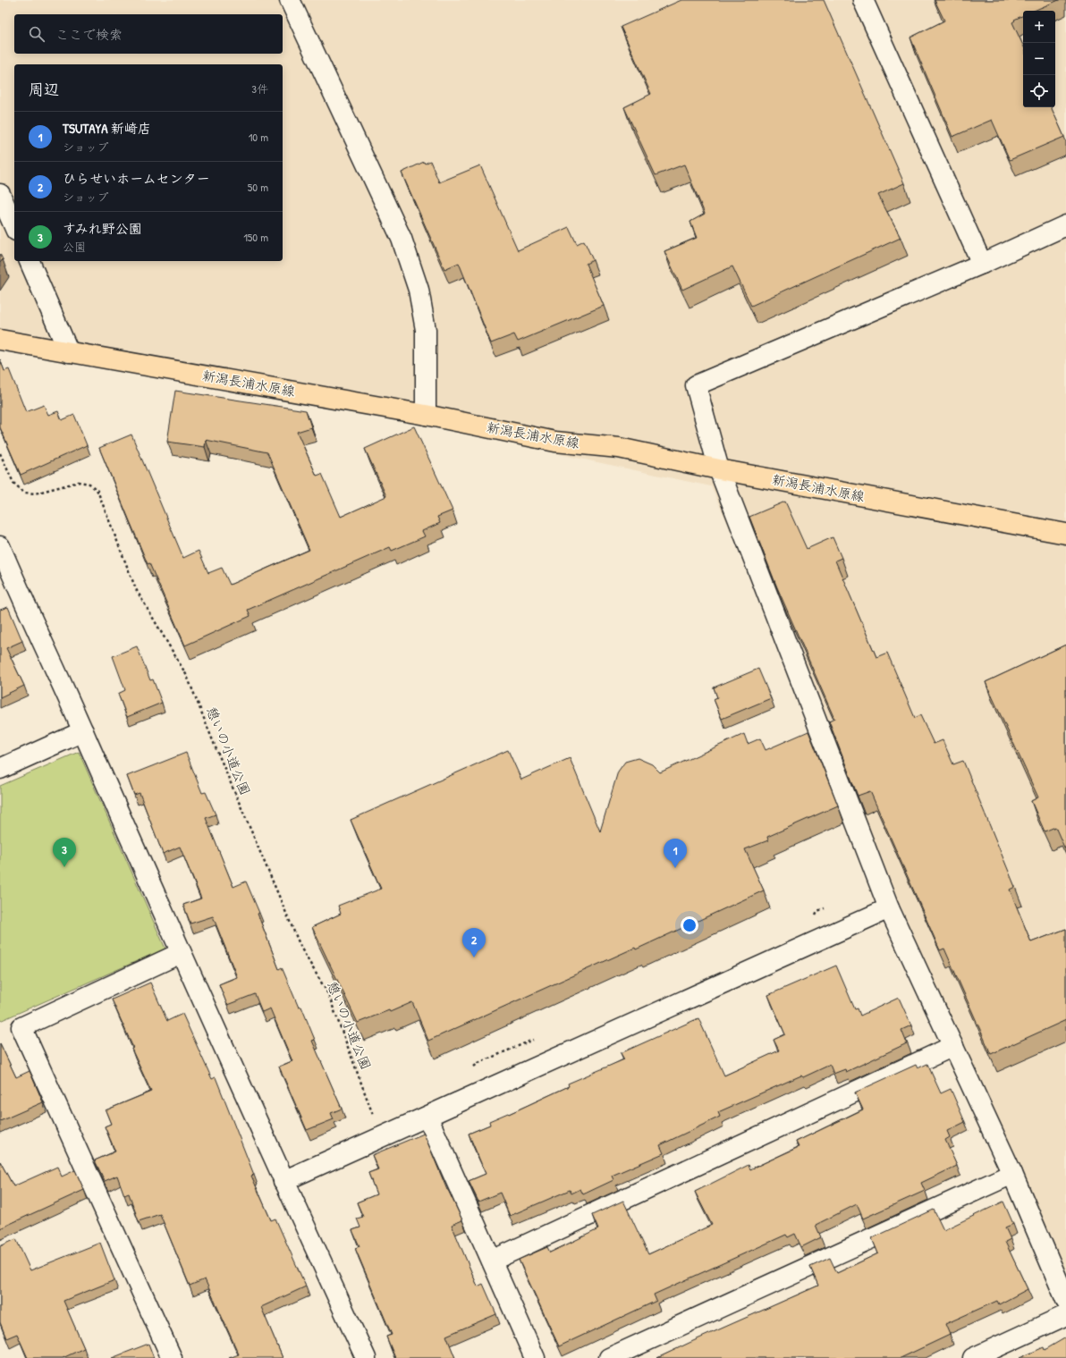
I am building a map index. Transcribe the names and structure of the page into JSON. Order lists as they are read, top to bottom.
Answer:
{
  "streets": {
    "main road": ["新潟長浦水原線"],
    "path": ["憩いの小道公園"]
  },
  "page": {
    "map_buttons": ["+", "−"],
    "search": "ここで検索",
    "heading": ["周辺", "3件"],
    "list": [
      {
        "mark": "1",
        "name": "TSUTAYA 新崎店",
        "note": "ショップ",
        "value": "10 m"
      },
      {
        "mark": "2",
        "name": "ひらせいホームセンター",
        "note": "ショップ",
        "value": "50 m"
      },
      {
        "mark": "3",
        "name": "すみれ野公園",
        "note": "公園",
        "value": "150 m"
      }
    ],
    "pins": ["3", "1", "2"]
  }
}
